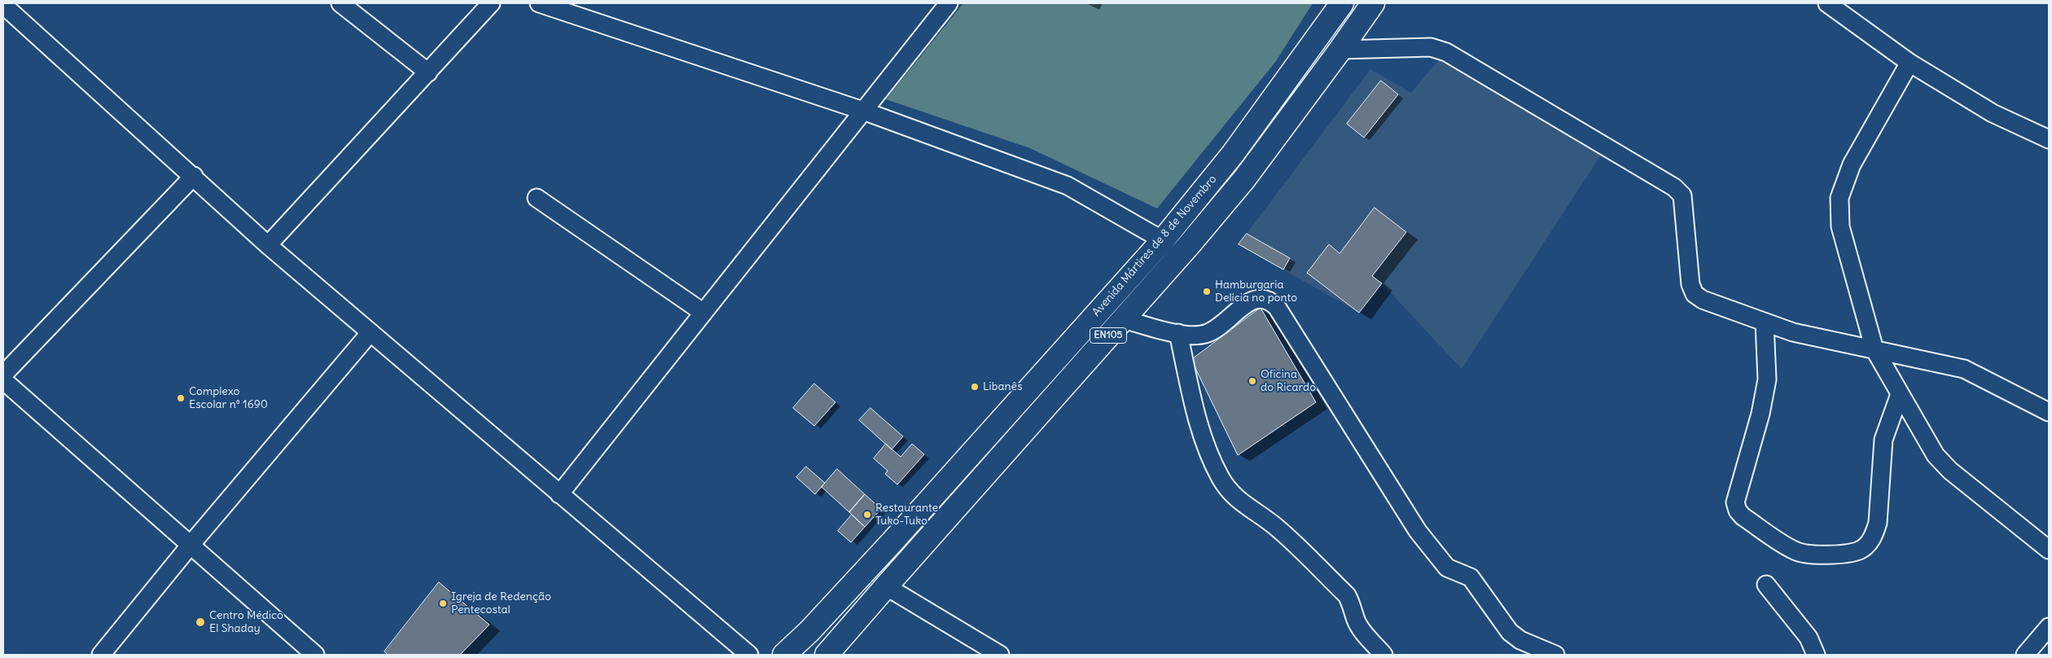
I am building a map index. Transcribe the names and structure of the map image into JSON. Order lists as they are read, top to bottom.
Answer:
{
  "streets": {
    "main road": ["Avenida Mártires de 8 de Novembro", "EN105"]
  },
  "places": [
    "Hamburgaria Delícia no ponto",
    "Oficina do Ricardo",
    "Libanês",
    "Complexo Escolar nº 1690",
    "Restaurante Tuko-Tuko",
    "Igreja de Redenção Pentecostal",
    "Centro Médico El Shaday"
  ]
}
